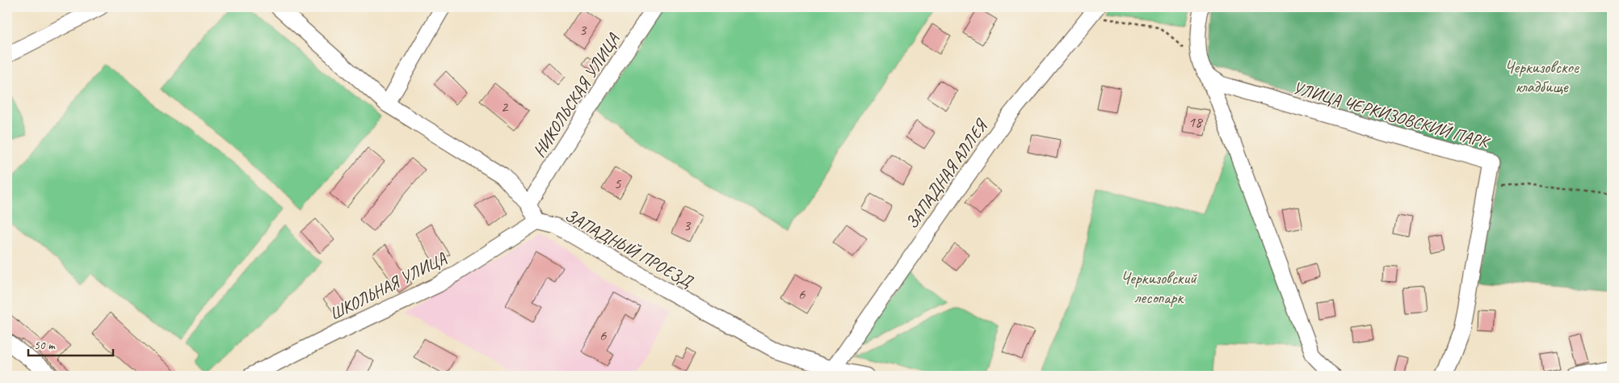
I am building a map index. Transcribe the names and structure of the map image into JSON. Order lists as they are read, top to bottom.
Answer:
{
  "streets": {
    "street": [
      "НИКОЛЬСКАЯ УЛИЦА",
      "УЛИЦА ЧЕРКИЗОВСКИЙ ПАРК",
      "ЗАПАДНАЯ АЛЛЕЯ",
      "ЗАПАДНЫЙ ПРОЕЗД",
      "ШКОЛЬНАЯ УЛИЦА"
    ]
  },
  "crossings": [
    ["НИКОЛЬСКАЯ УЛИЦА", "ЗАПАДНЫЙ ПРОЕЗД"],
    ["ЗАПАДНАЯ АЛЛЕЯ", "ЗАПАДНЫЙ ПРОЕЗД"],
    ["ЗАПАДНЫЙ ПРОЕЗД", "ШКОЛЬНАЯ УЛИЦА"]
  ],
  "parks": ["Черкизовское кладбище", "Черкизовский лесопарк"],
  "house_numbers": [
    "3",
    "2",
    "18",
    "5",
    "3",
    "6",
    "6"
  ],
  "scale_bar": "50 m"
}
